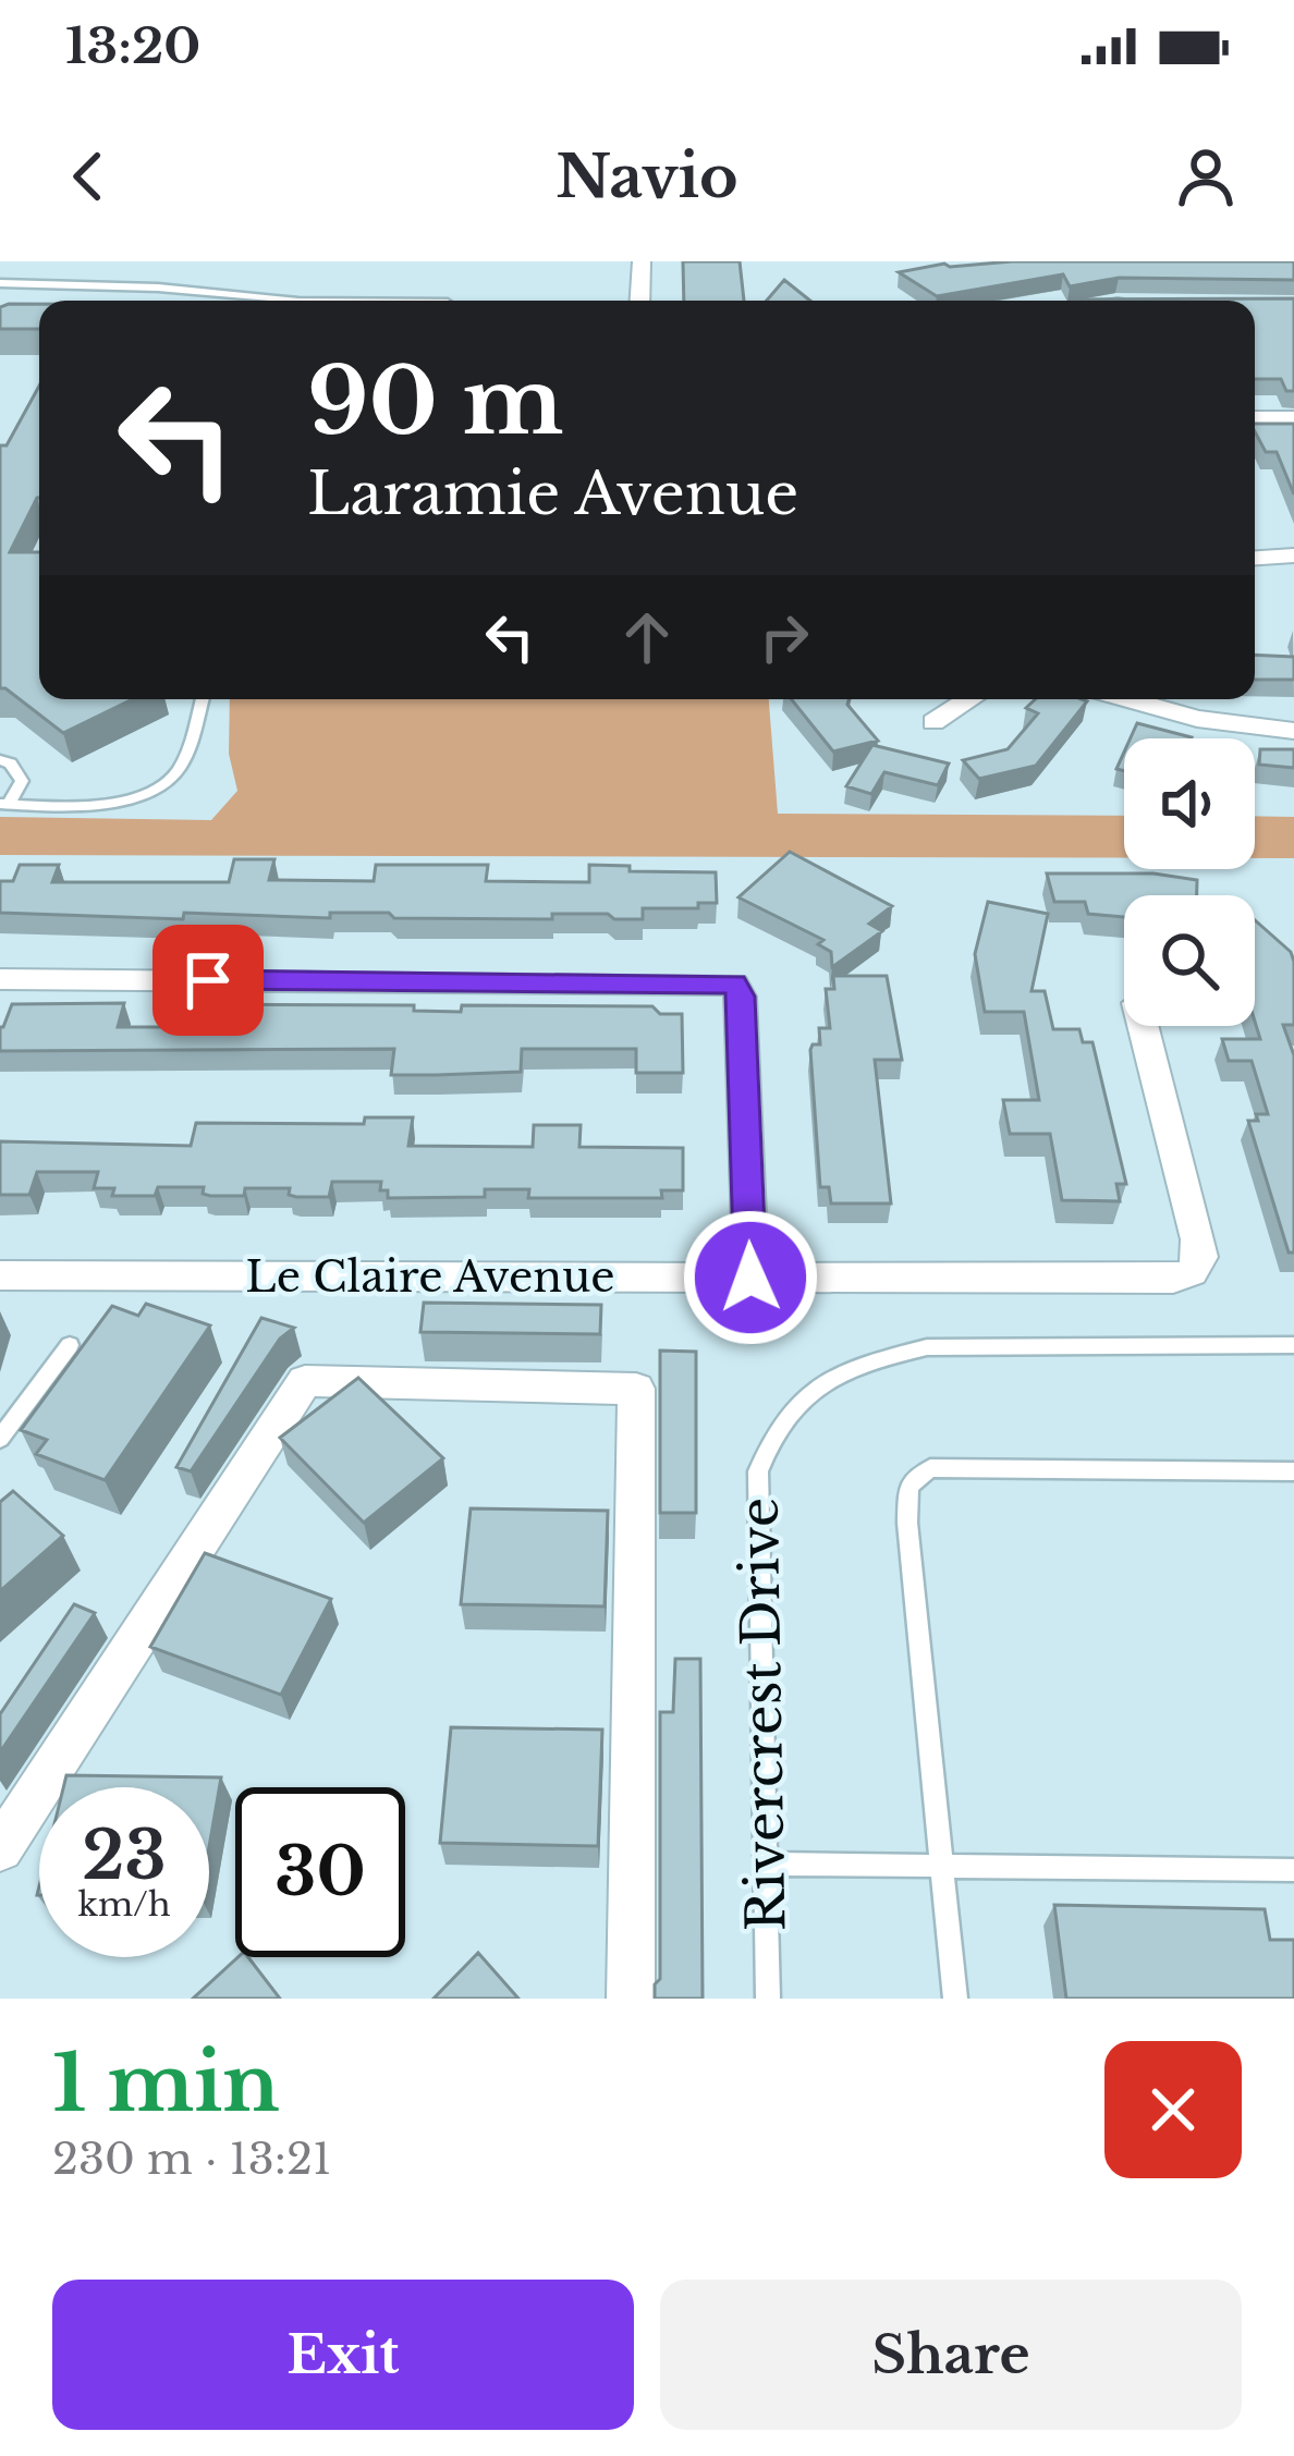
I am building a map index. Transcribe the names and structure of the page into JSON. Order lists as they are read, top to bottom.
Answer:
{
  "streets": {
    "street": ["Le Claire Avenue"],
    "lane": ["Rivercrest Drive"]
  },
  "page": {
    "status": "13:20",
    "header": "Navio",
    "turn": ["90 m", "Laramie Avenue"],
    "speed": "23 km/h",
    "limit": "30",
    "heading": ["1 min", "230 m · 13:21"],
    "buttons": ["Exit", "Share"]
  }
}
